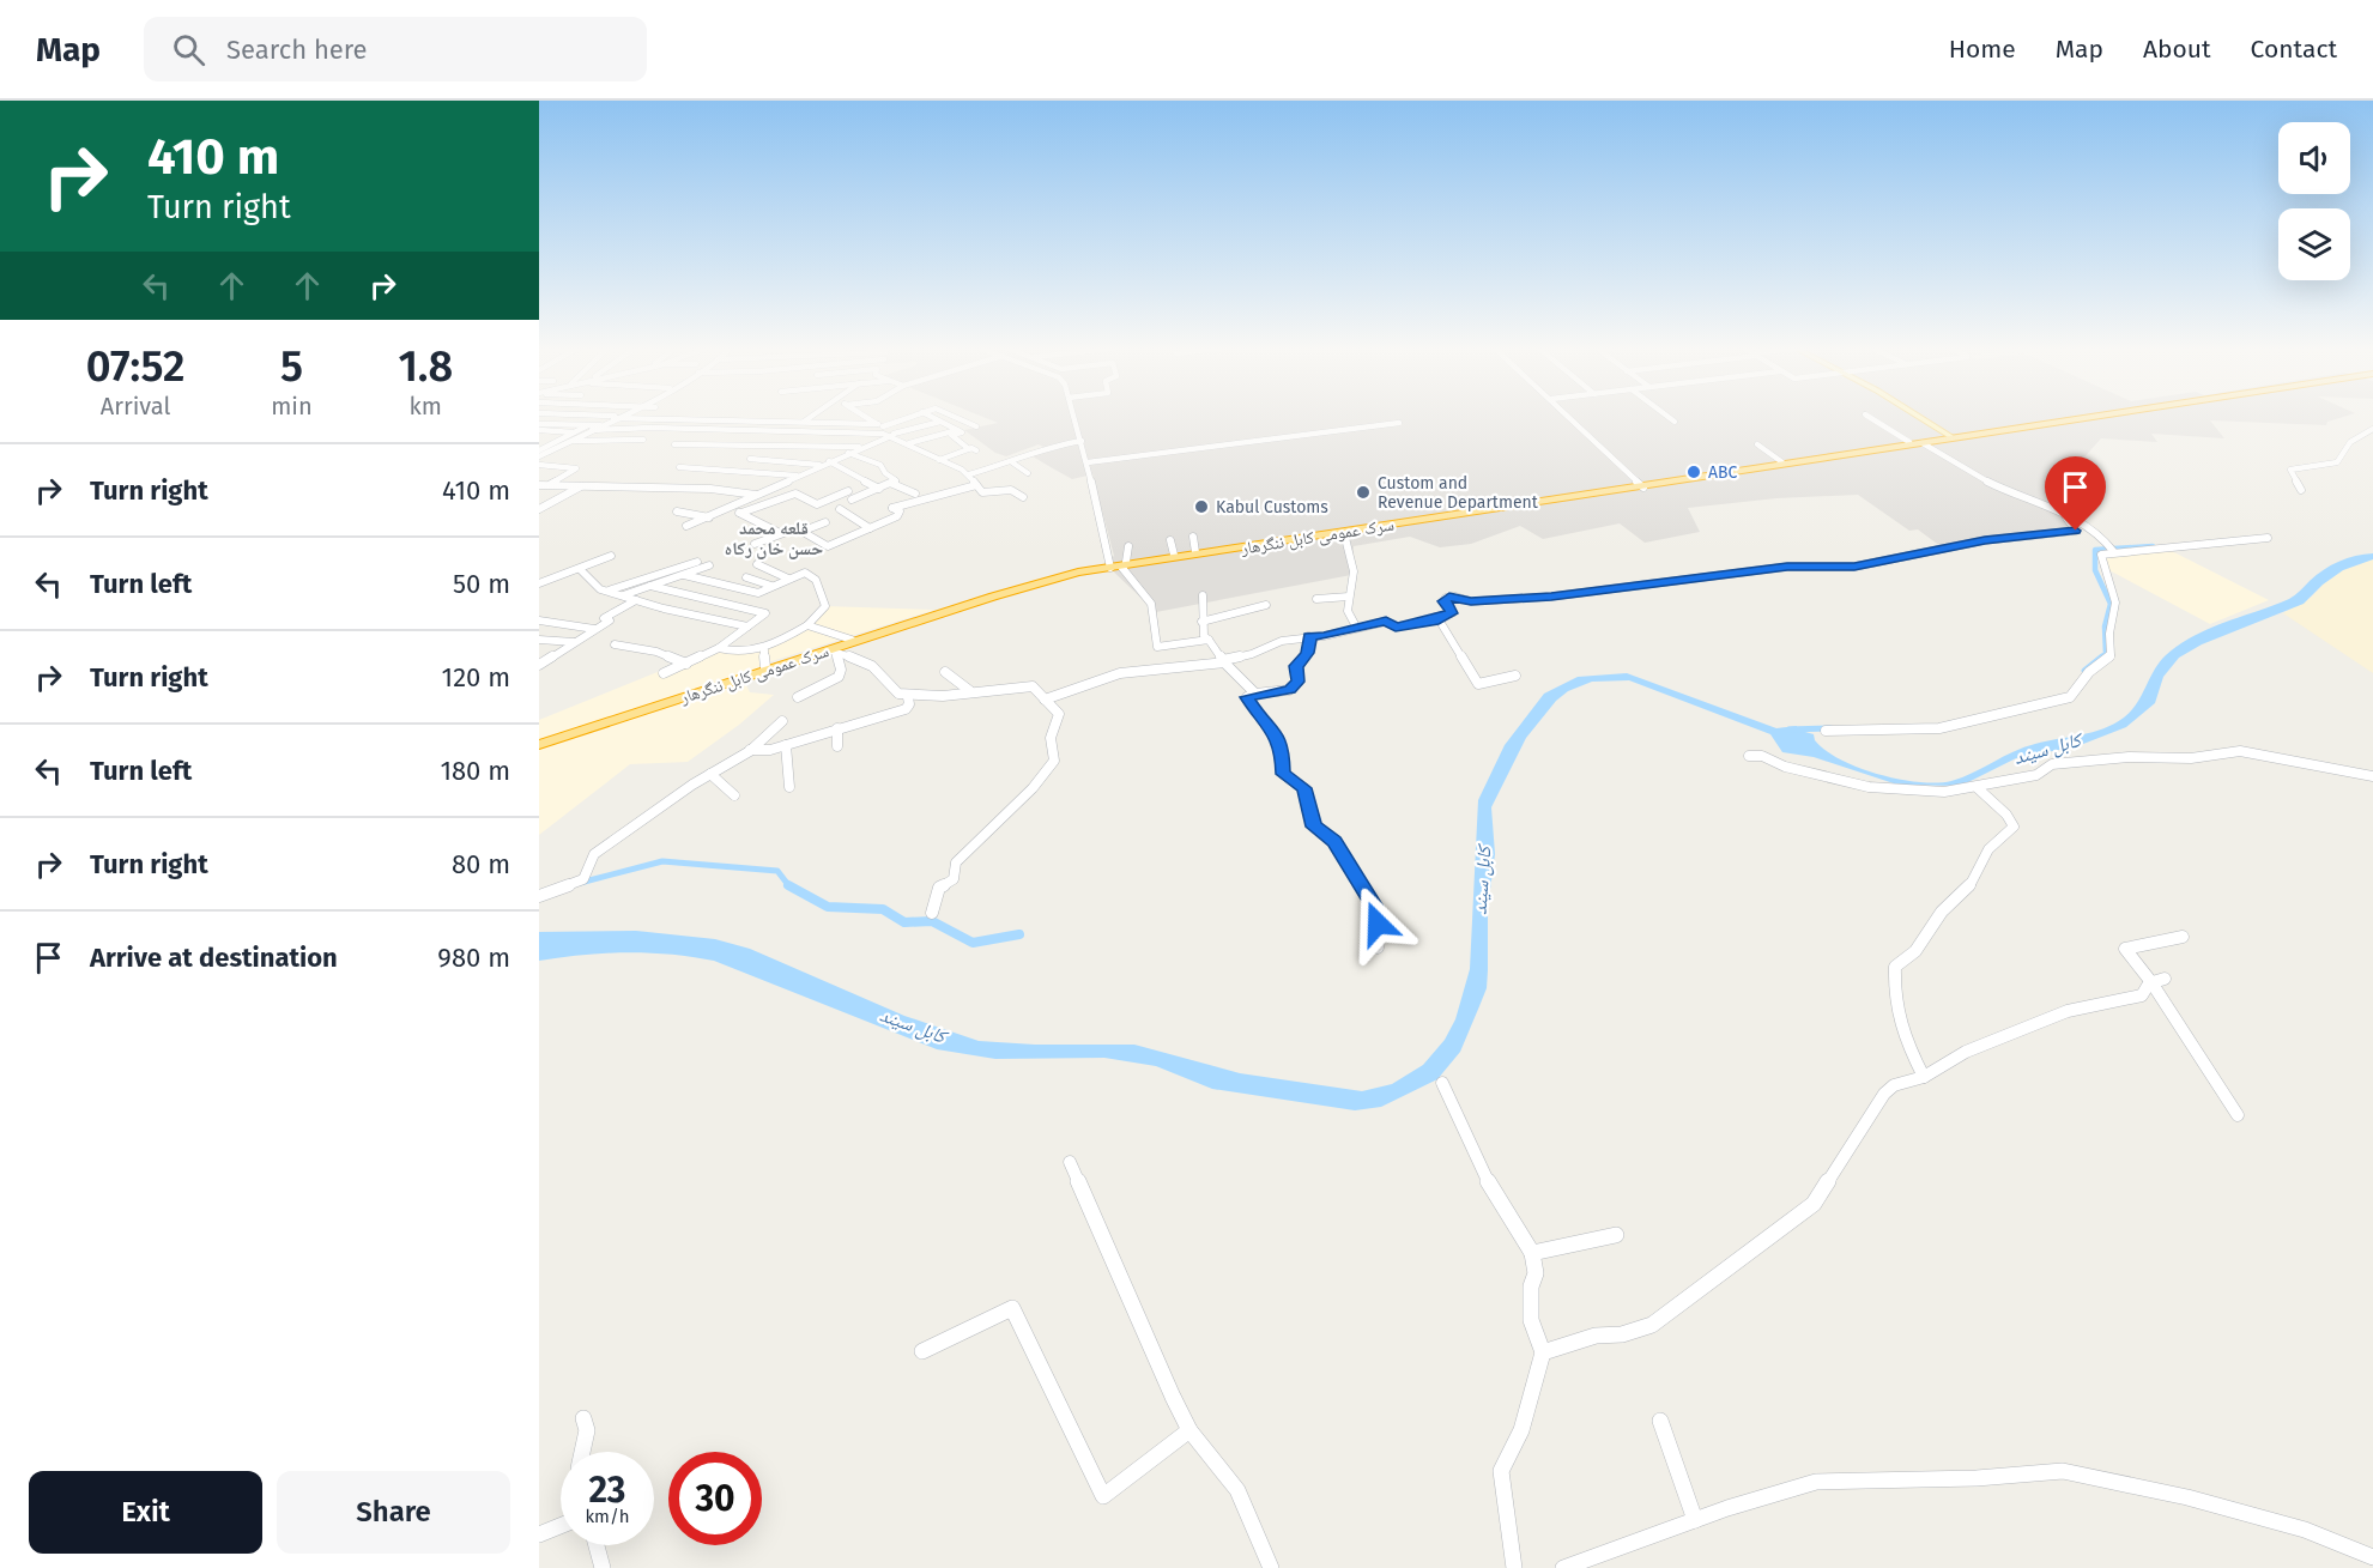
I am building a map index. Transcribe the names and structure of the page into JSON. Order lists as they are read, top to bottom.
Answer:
{
  "streets": {
    "highway": ["سرک عمومی کابل ننگرهار"]
  },
  "districts": ["قلعه محمد حسن خان رکاه"],
  "water": ["کابل سيند"],
  "places": ["ABC", "Custom and Revenue Department", "Kabul Customs"],
  "page": {
    "header": "Map",
    "search": "Search here",
    "nav": [
      "Home",
      "Map",
      "About",
      "Contact"
    ],
    "turn": ["410 m", "Turn right"],
    "eta": [
      "07:52",
      "Arrival",
      "5",
      "min",
      "1.8",
      "km"
    ],
    "list": [
      {
        "name": "Turn right",
        "value": "410 m"
      },
      {
        "name": "Turn left",
        "value": "50 m"
      },
      {
        "name": "Turn right",
        "value": "120 m"
      },
      {
        "name": "Turn left",
        "value": "180 m"
      },
      {
        "name": "Turn right",
        "value": "80 m"
      },
      {
        "name": "Arrive at destination",
        "value": "980 m"
      }
    ],
    "speed": "23 km/h",
    "limit": "30",
    "buttons": ["Exit", "Share"]
  }
}
